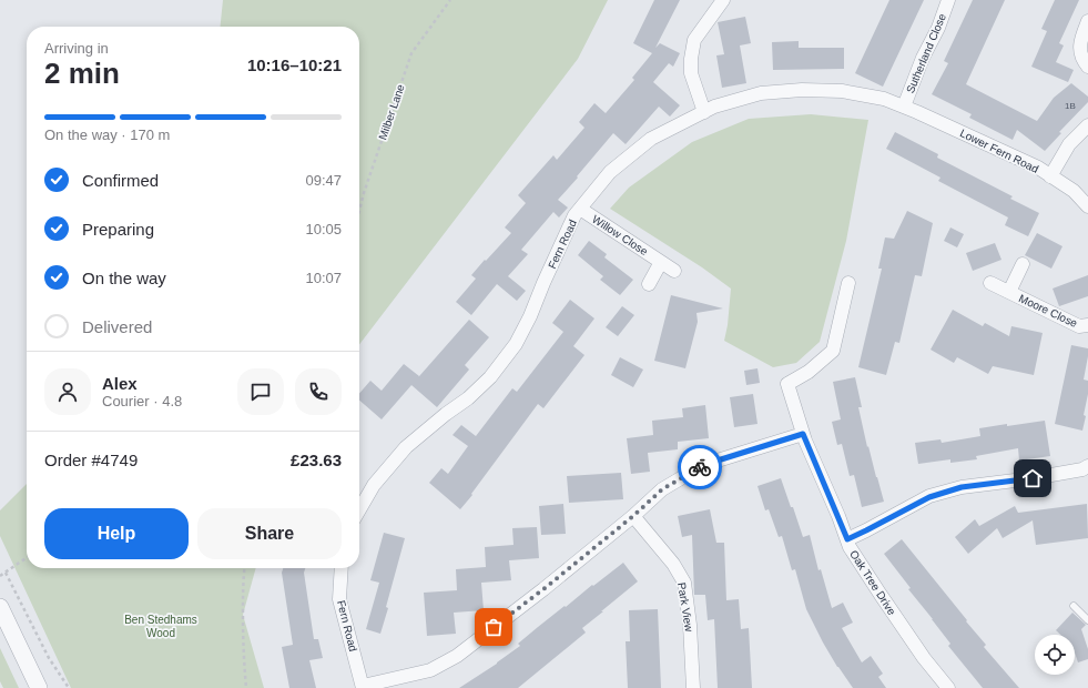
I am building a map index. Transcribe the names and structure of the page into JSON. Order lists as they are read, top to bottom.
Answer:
{
  "streets": {
    "street": [
      "Sutherland Close",
      "Lower Fern Road",
      "Willow Close",
      "Fern Road",
      "Moore Close",
      "Oak Tree Drive",
      "Park View"
    ],
    "path": ["Milber Lane"]
  },
  "crossings": [
    ["Sutherland Close", "Lower Fern Road"],
    ["Sutherland Close", "Fern Road"],
    ["Lower Fern Road", "Fern Road"],
    ["Willow Close", "Fern Road"]
  ],
  "parks": ["Ben Stedhams Wood"],
  "house_numbers": ["1B"],
  "page": {
    "heading": ["2 min", "Arriving in", "10:16–10:21"],
    "panel": [
      "Alex",
      "Courier · 4.8",
      "Order #4749",
      "£23.63"
    ],
    "bar": "On the way · 170 m",
    "list": [
      ["Confirmed", "09:47"],
      ["Preparing", "10:05"],
      ["On the way", "10:07"],
      "Delivered"
    ],
    "buttons": ["Help", "Share"]
  }
}
